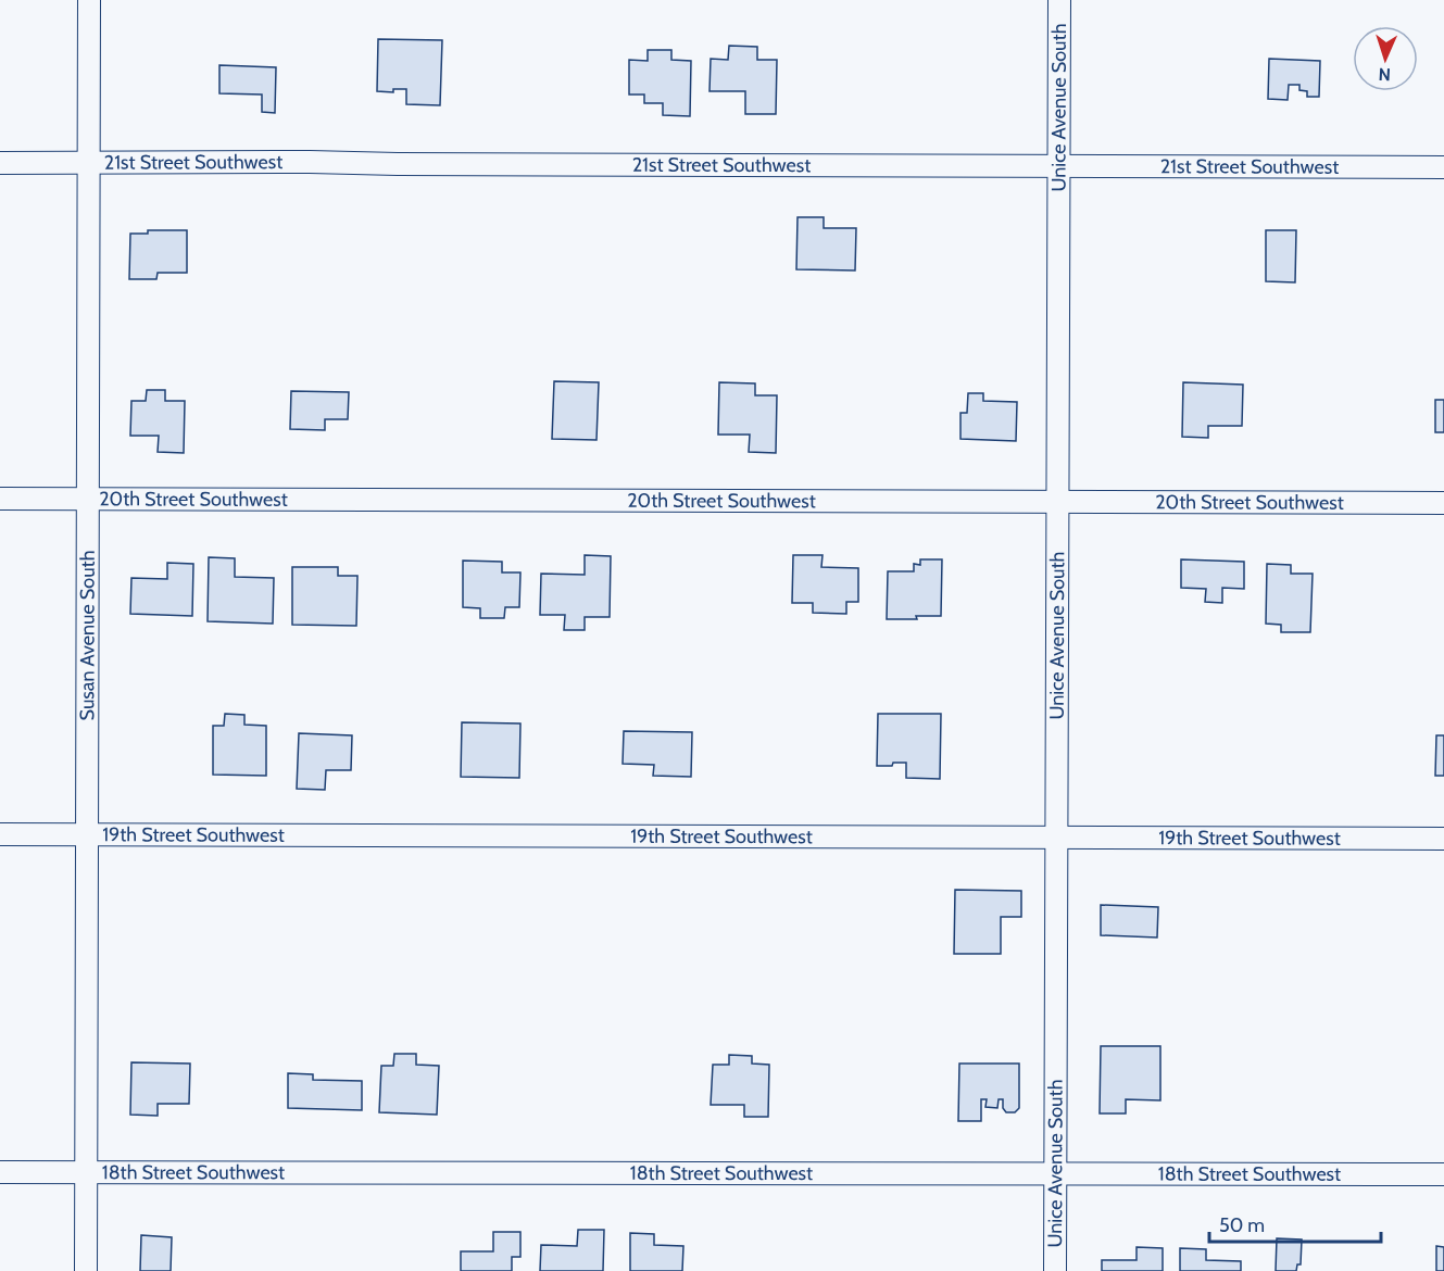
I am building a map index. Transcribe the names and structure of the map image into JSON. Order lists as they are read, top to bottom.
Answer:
{
  "streets": {
    "street": [
      "Unice Avenue South",
      "21st Street Southwest",
      "20th Street Southwest",
      "Susan Avenue South",
      "19th Street Southwest",
      "18th Street Southwest"
    ]
  },
  "crossings": [
    ["Unice Avenue South", "21st Street Southwest"],
    ["Unice Avenue South", "20th Street Southwest"],
    ["Unice Avenue South", "19th Street Southwest"],
    ["Unice Avenue South", "18th Street Southwest"],
    ["21st Street Southwest", "Susan Avenue South"],
    ["20th Street Southwest", "Susan Avenue South"],
    ["Susan Avenue South", "19th Street Southwest"],
    ["Susan Avenue South", "18th Street Southwest"]
  ],
  "scale_bar": "50 m",
  "north": "bottom"
}
